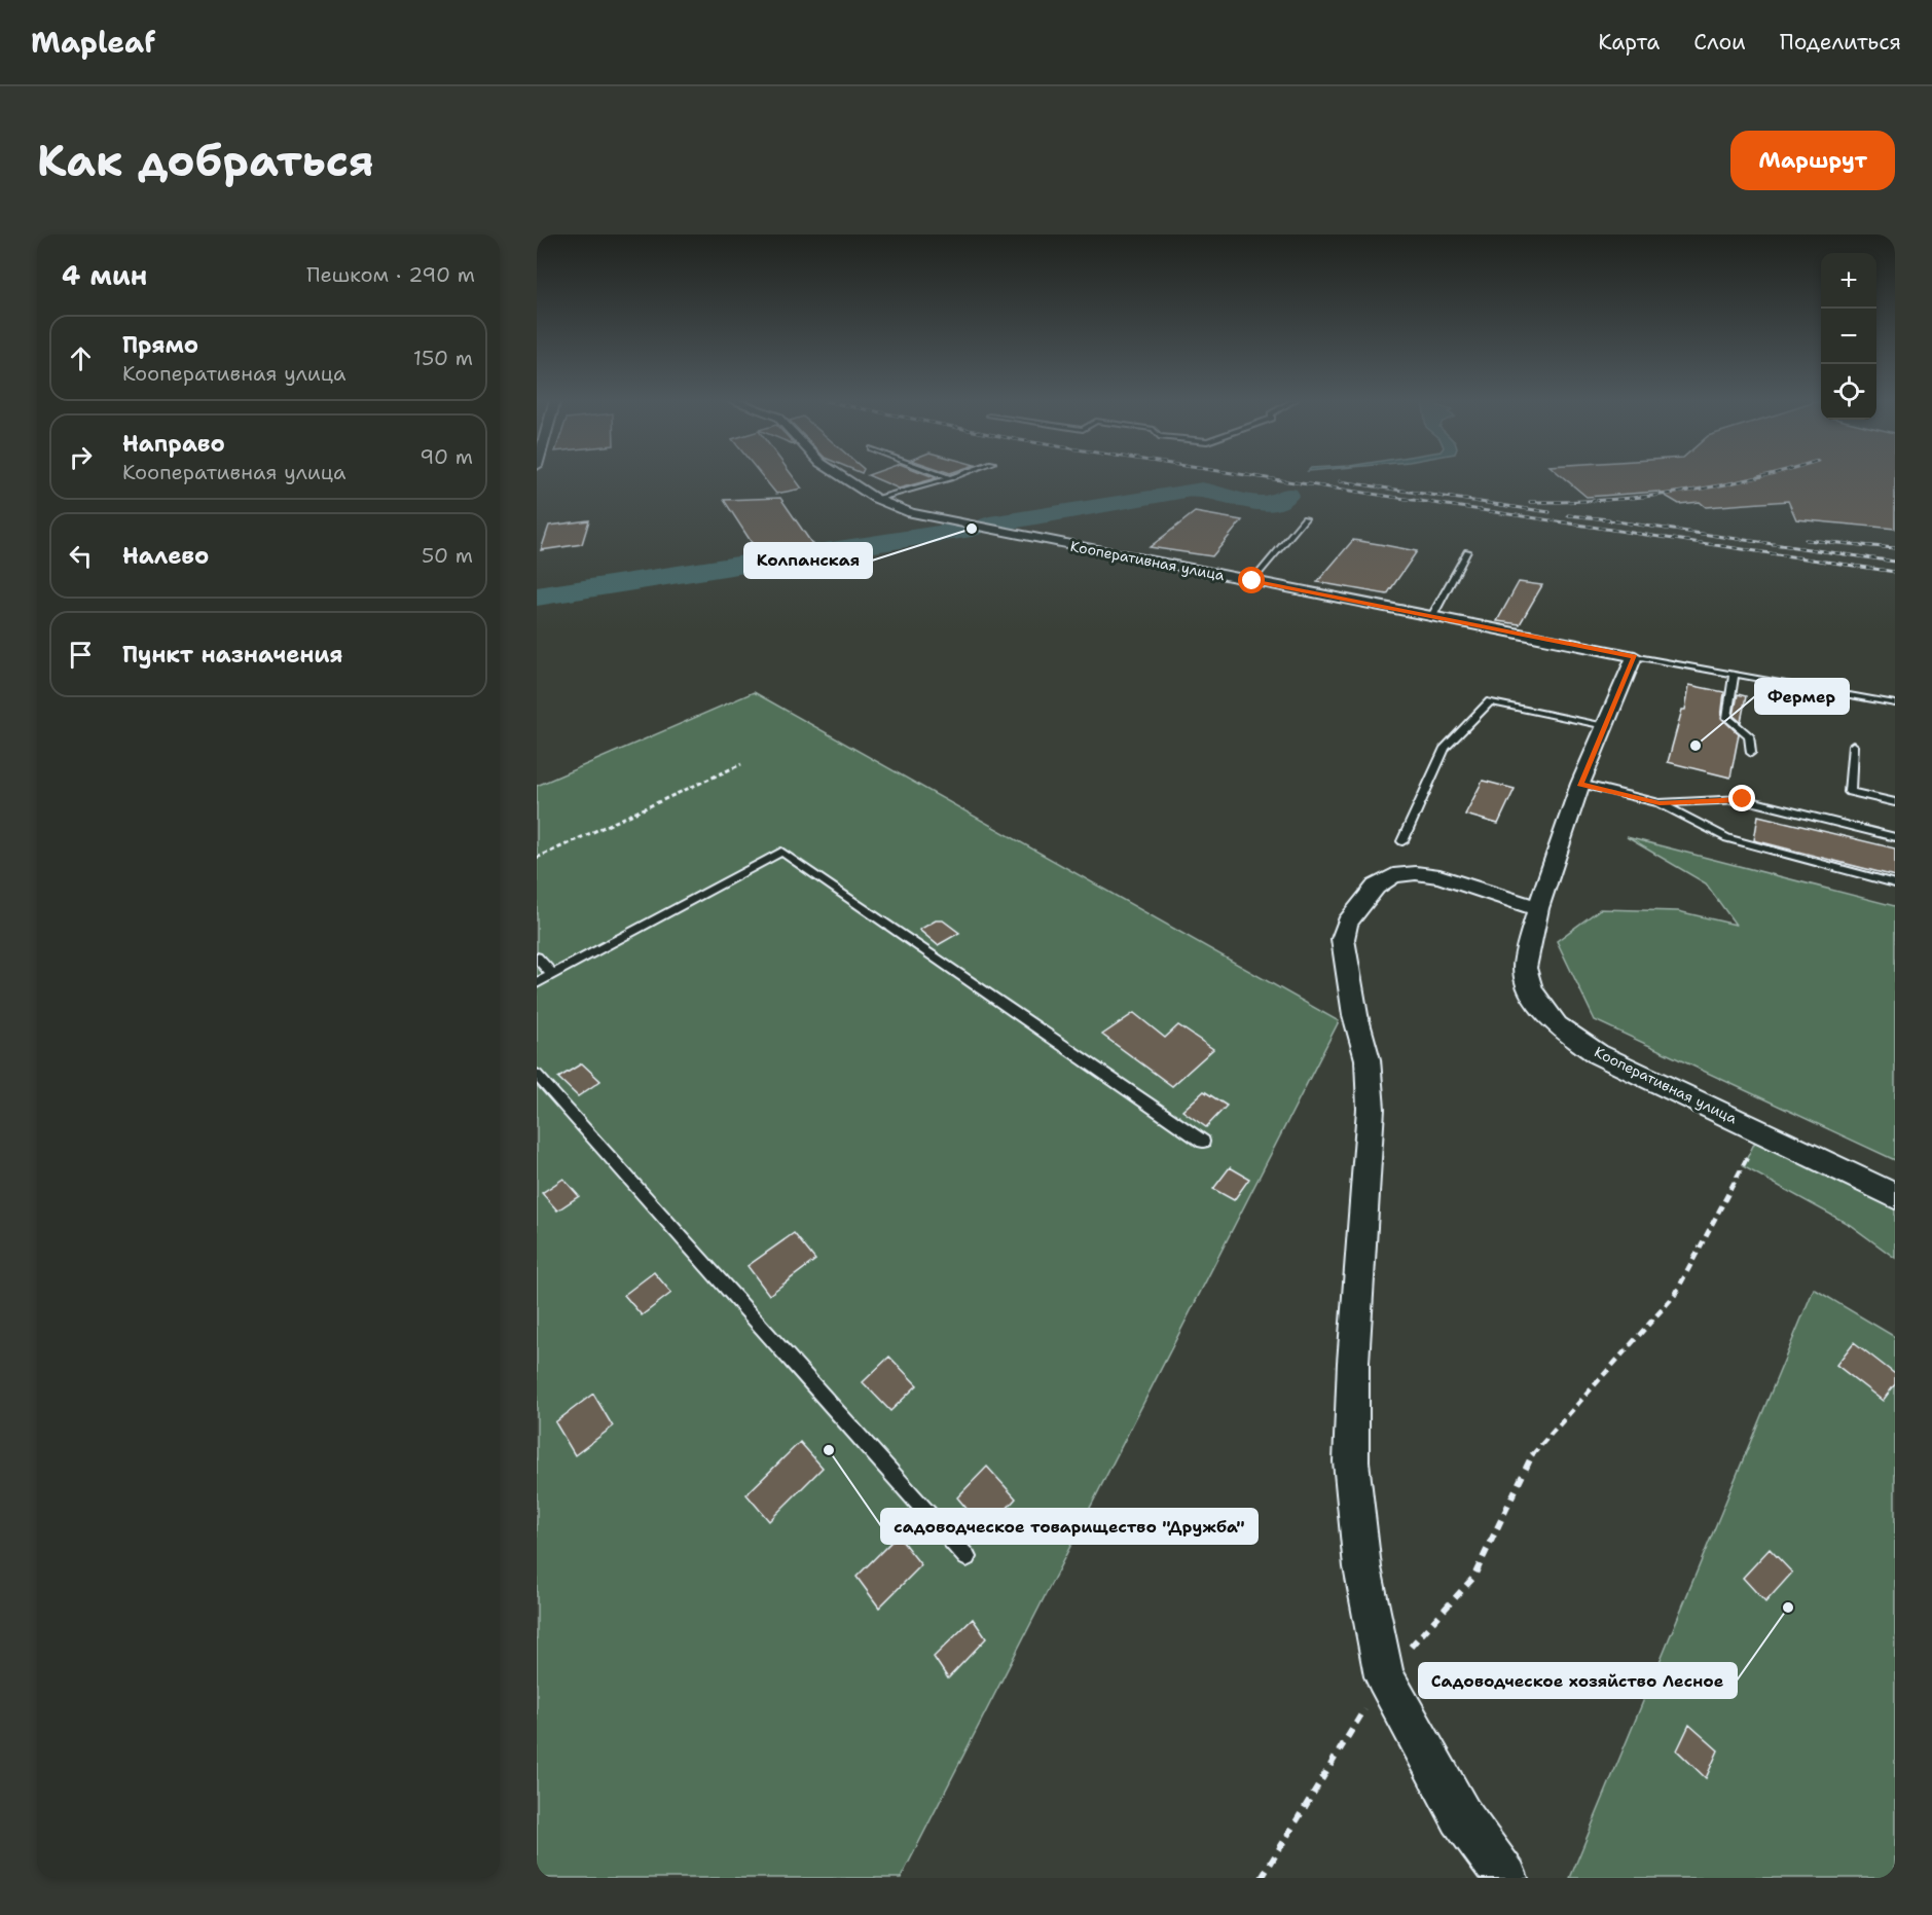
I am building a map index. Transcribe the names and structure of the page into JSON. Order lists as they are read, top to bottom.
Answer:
{
  "streets": {
    "street": ["Кооперативная улица"]
  },
  "places": [
    "Колпанская",
    "Фермер",
    "садоводческое товарищество \"Дружба\"",
    "Садоводческое хозяйство Лесное"
  ],
  "page": {
    "header": "Mapleaf",
    "nav": ["Карта", "Слои", "Поделиться"],
    "buttons": "Маршрут",
    "title": "Как добраться",
    "heading": ["4 мин", "Пешком · 290 m"],
    "map_buttons": ["+", "−"],
    "list": [
      ["Прямо", "Кооперативная улица", "150 m"],
      ["Направо", "Кооперативная улица", "90 m"],
      ["Налево", "50 m"],
      "Пункт назначения"
    ]
  }
}
